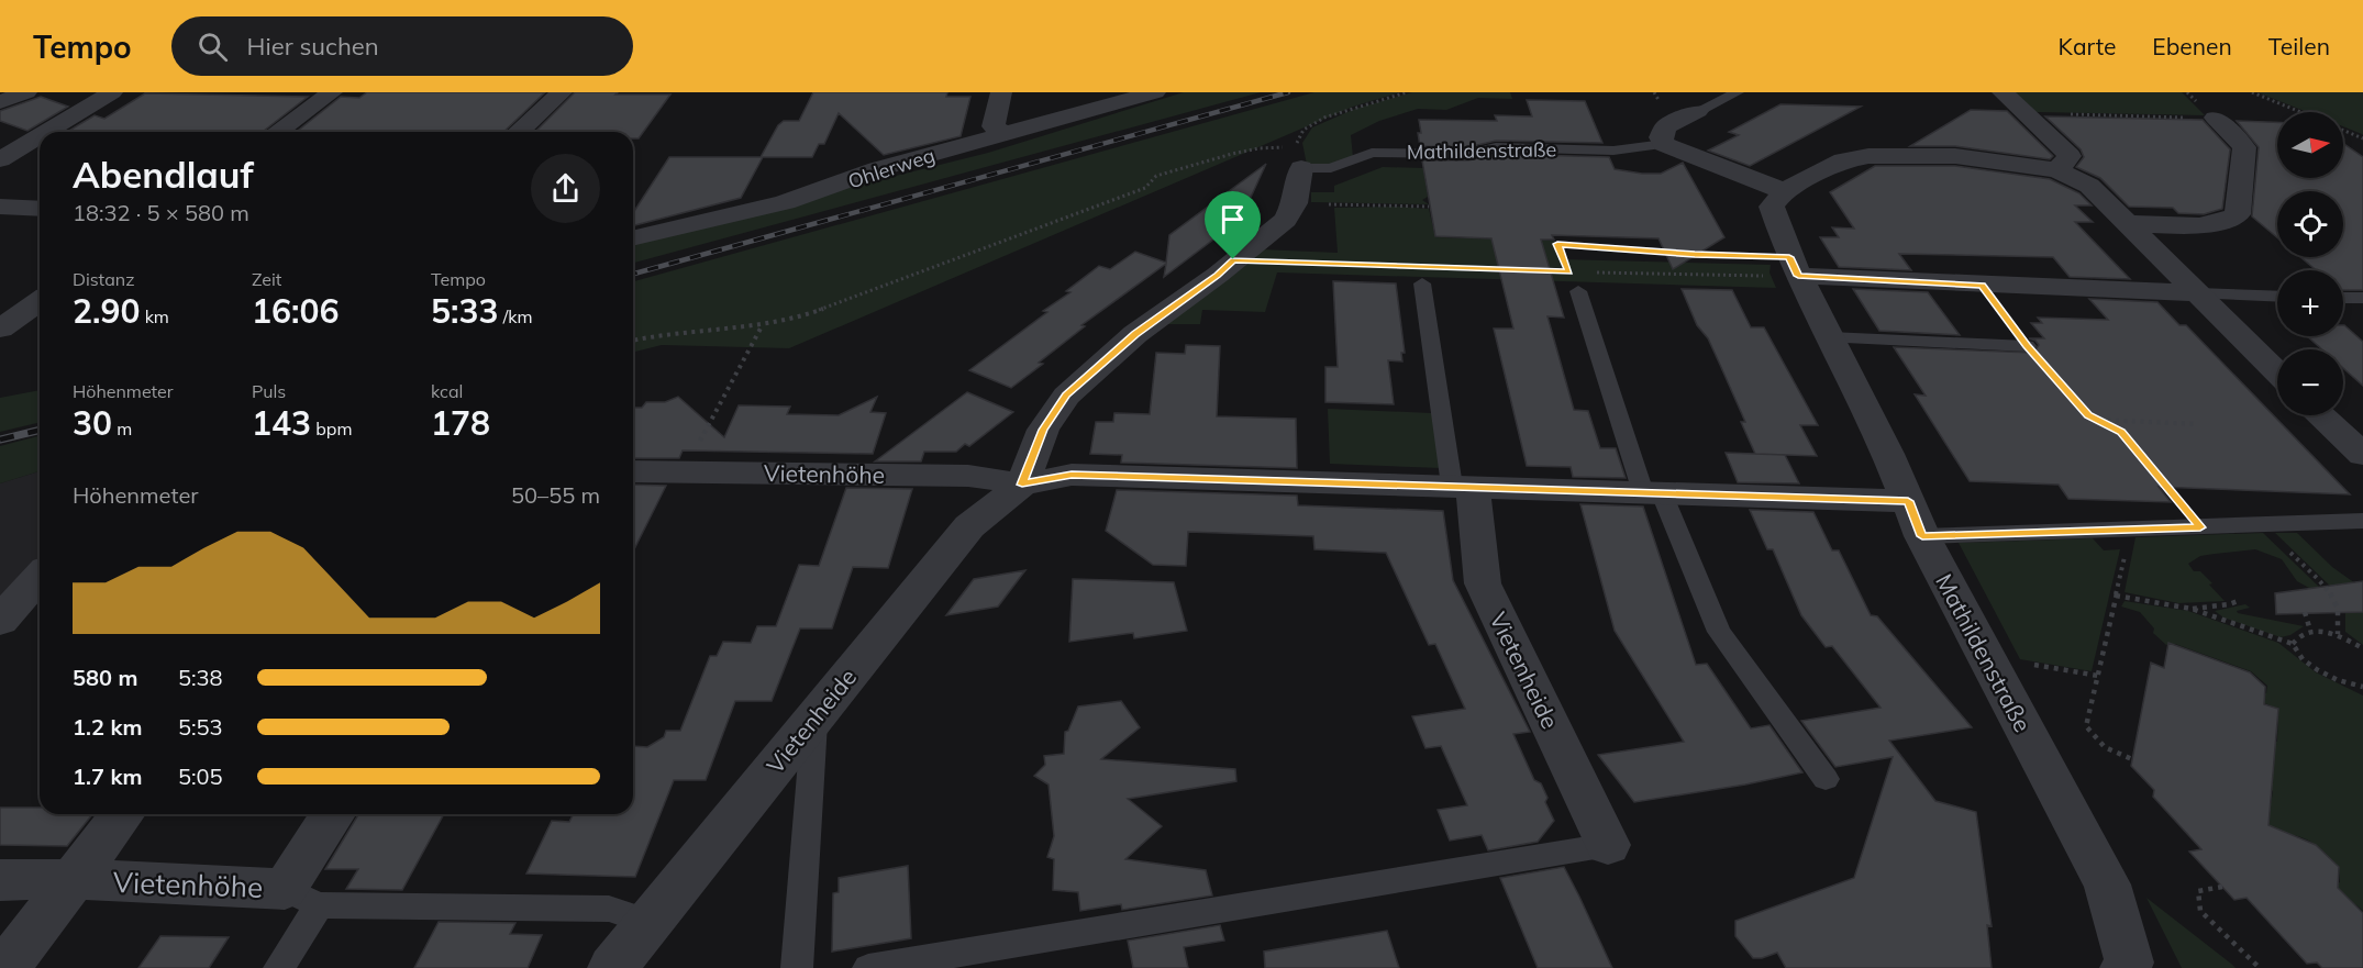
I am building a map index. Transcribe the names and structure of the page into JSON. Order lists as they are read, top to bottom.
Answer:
{
  "streets": {
    "street": [
      "Mathildenstraße",
      "Ohlerweg",
      "Vietenhöhe",
      "Vietenheide"
    ]
  },
  "crossings": [
    ["Mathildenstraße", "Vietenheide"],
    ["Vietenhöhe", "Vietenheide"]
  ],
  "north": "right",
  "page": {
    "header": "Tempo",
    "search": "Hier suchen",
    "nav": ["Karte", "Ebenen", "Teilen"],
    "map_buttons": ["+", "−"],
    "heading": ["Abendlauf", "18:32 · 5 × 580 m"],
    "stats": [
      ["Distanz", "2.90 km"],
      ["Zeit", "16:06"],
      ["Tempo", "5:33 /km"],
      ["Höhenmeter", "30 m"],
      ["Puls", "143 bpm"],
      ["kcal", "178"]
    ],
    "chart": ["Höhenmeter", "50–55 m"],
    "list": [
      {
        "name": "580 m",
        "note": "5:38"
      },
      {
        "name": "1.2 km",
        "note": "5:53"
      },
      {
        "name": "1.7 km",
        "note": "5:05"
      }
    ]
  }
}
